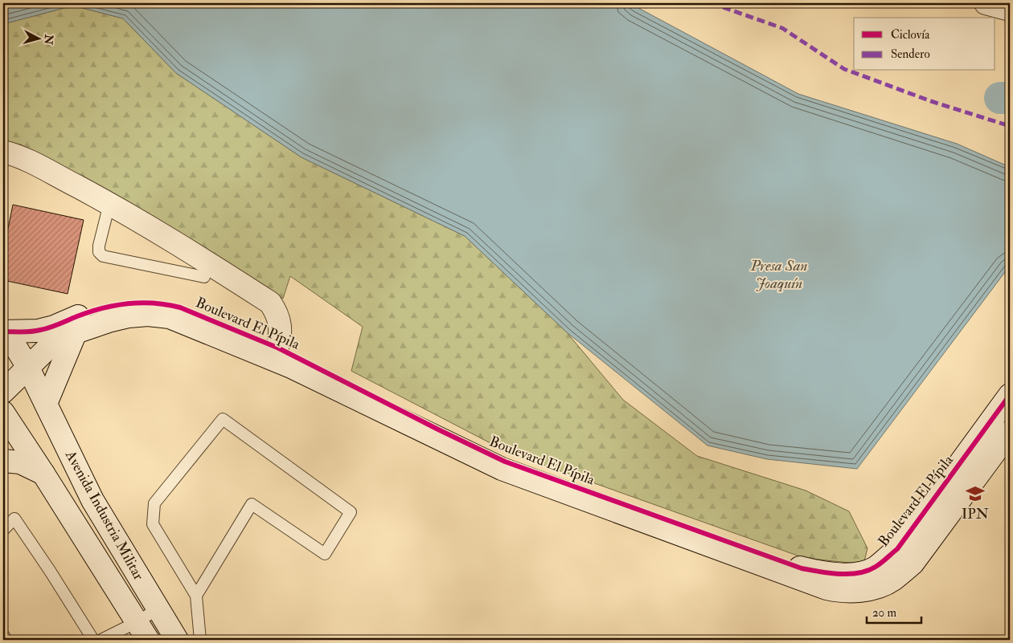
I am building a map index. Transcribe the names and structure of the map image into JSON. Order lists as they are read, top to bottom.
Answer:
{
  "streets": {
    "street": ["Boulevard El Pípila", "Avenida Industria Militar"]
  },
  "crossings": [
    ["Boulevard El Pípila", "Avenida Industria Militar"]
  ],
  "water": ["Presa San Joaquín"],
  "places": {
    "school or university": ["IPN"]
  },
  "legend": ["Ciclovía", "Sendero"],
  "scale_bar": "20 m",
  "north": "right"
}
